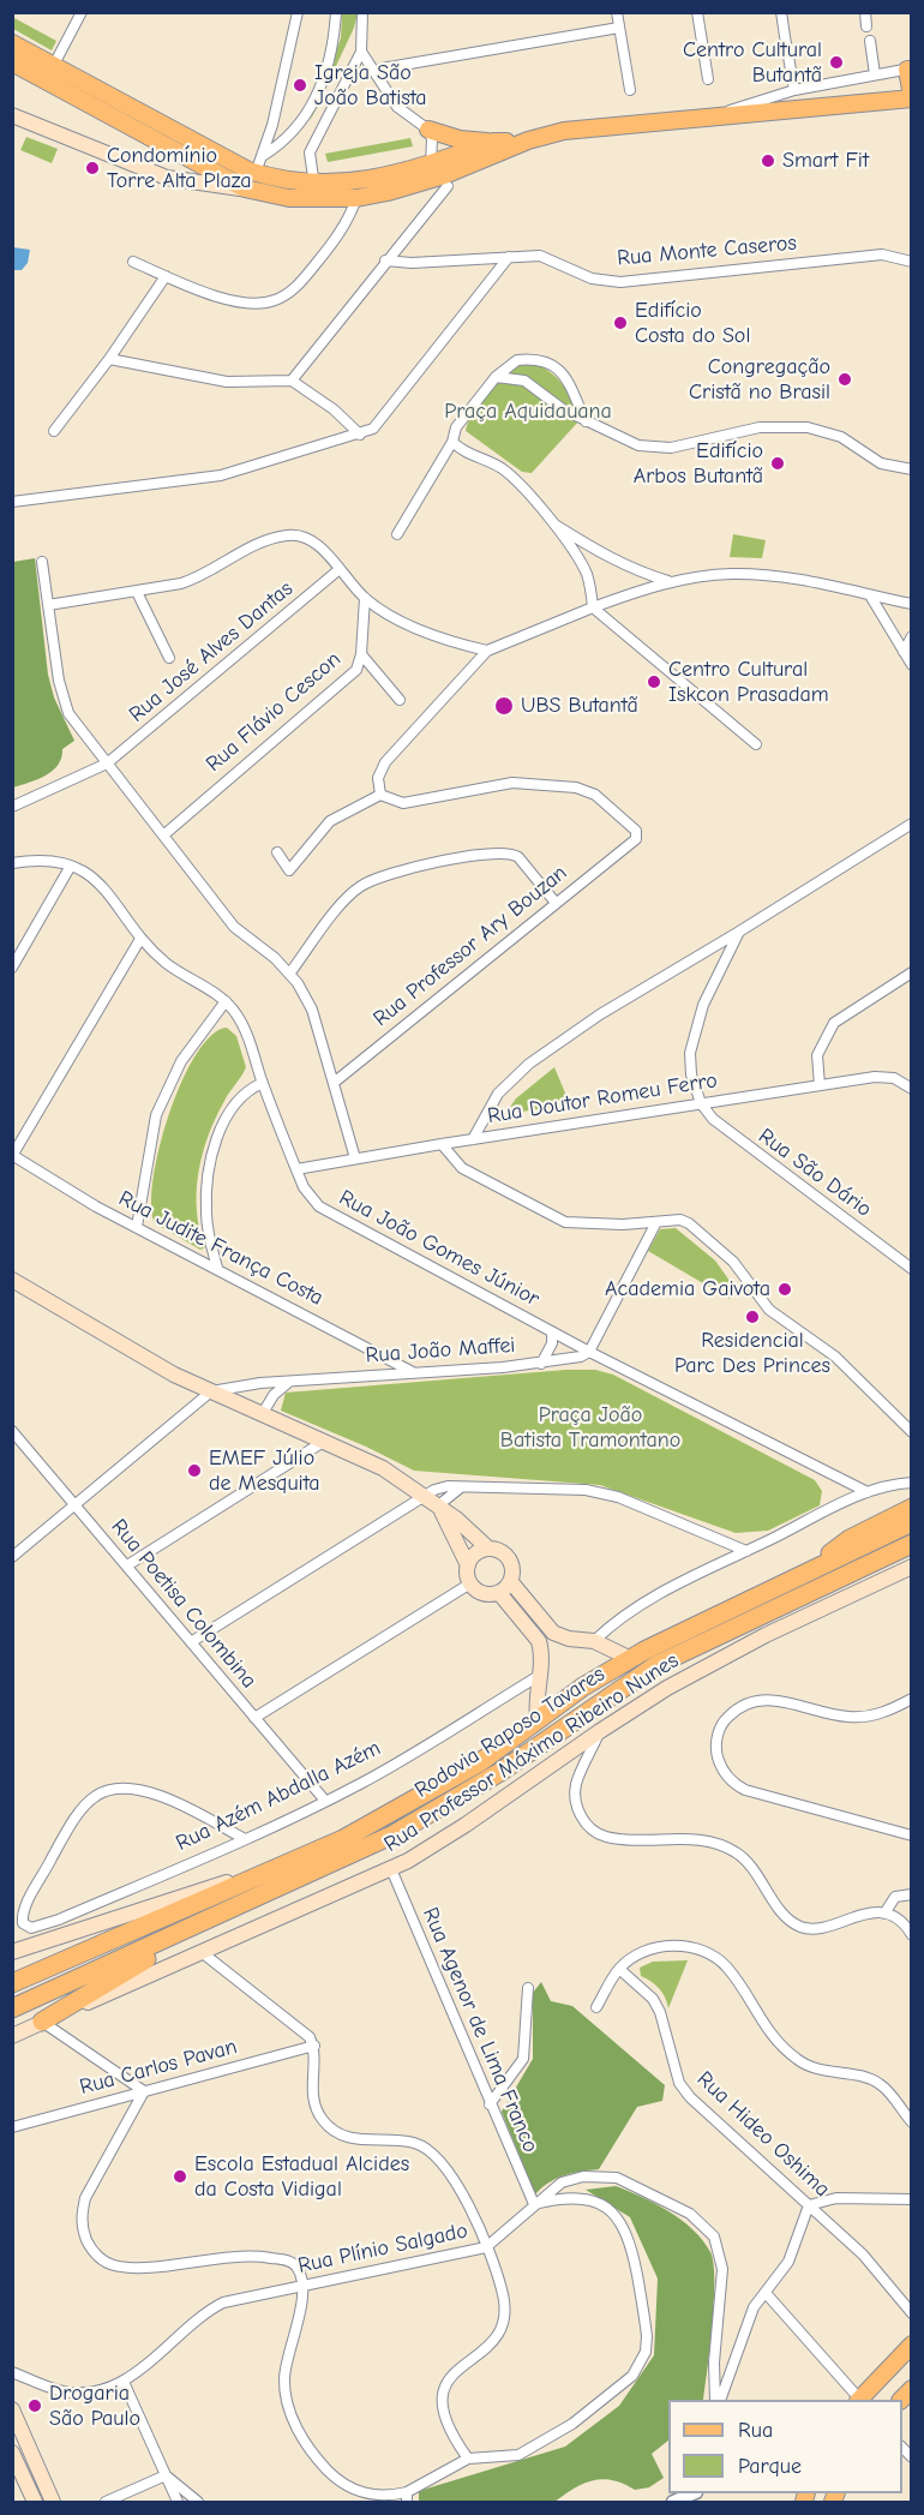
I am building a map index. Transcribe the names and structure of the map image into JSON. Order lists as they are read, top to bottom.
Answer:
{
  "streets": {
    "highway": ["Rodovia Raposo Tavares"],
    "main road": ["Rua Professor Máximo Ribeiro Nunes"],
    "street": [
      "Rua Monte Caseros",
      "Rua José Alves Dantas",
      "Rua Flávio Cescon",
      "Rua Professor Ary Bouzan",
      "Rua Doutor Romeu Ferro",
      "Rua São Dário",
      "Rua Judite França Costa",
      "Rua João Gomes Júnior",
      "Rua João Maffei",
      "Rua Poetisa Colombina",
      "Rua Azém Abdalla Azém",
      "Rua Agenor de Lima Franco",
      "Rua Carlos Pavan",
      "Rua Hideo Oshima",
      "Rua Plínio Salgado"
    ]
  },
  "crossings": [
    ["Rua Doutor Romeu Ferro", "Rua São Dário"],
    ["Rua Doutor Romeu Ferro", "Rua João Gomes Júnior"],
    ["Rua Judite França Costa", "Rua João Maffei"],
    ["Rua João Gomes Júnior", "Rua João Maffei"],
    ["Rua Poetisa Colombina", "Rua Azém Abdalla Azém"],
    ["Rua Professor Máximo Ribeiro Nunes", "Rua Agenor de Lima Franco"],
    ["Rua Agenor de Lima Franco", "Rua Plínio Salgado"]
  ],
  "parks": ["Praça Aquidauana", "Praça João Batista Tramontano"],
  "places": [
    "Centro Cultural Butantã",
    "Igreja São João Batista",
    "Smart Fit",
    "Condomínio Torre Alta Plaza",
    "Edifício Costa do Sol",
    "Congregação Cristã no Brasil",
    "Edifício Arbos Butantã",
    "Centro Cultural Iskcon Prasadam",
    "UBS Butantã",
    "Academia Gaivota",
    "Residencial Parc Des Princes",
    "EMEF Júlio de Mesquita",
    "Escola Estadual Alcides da Costa Vidigal",
    "Drogaria São Paulo"
  ],
  "legend": ["Rua", "Parque"]
}
